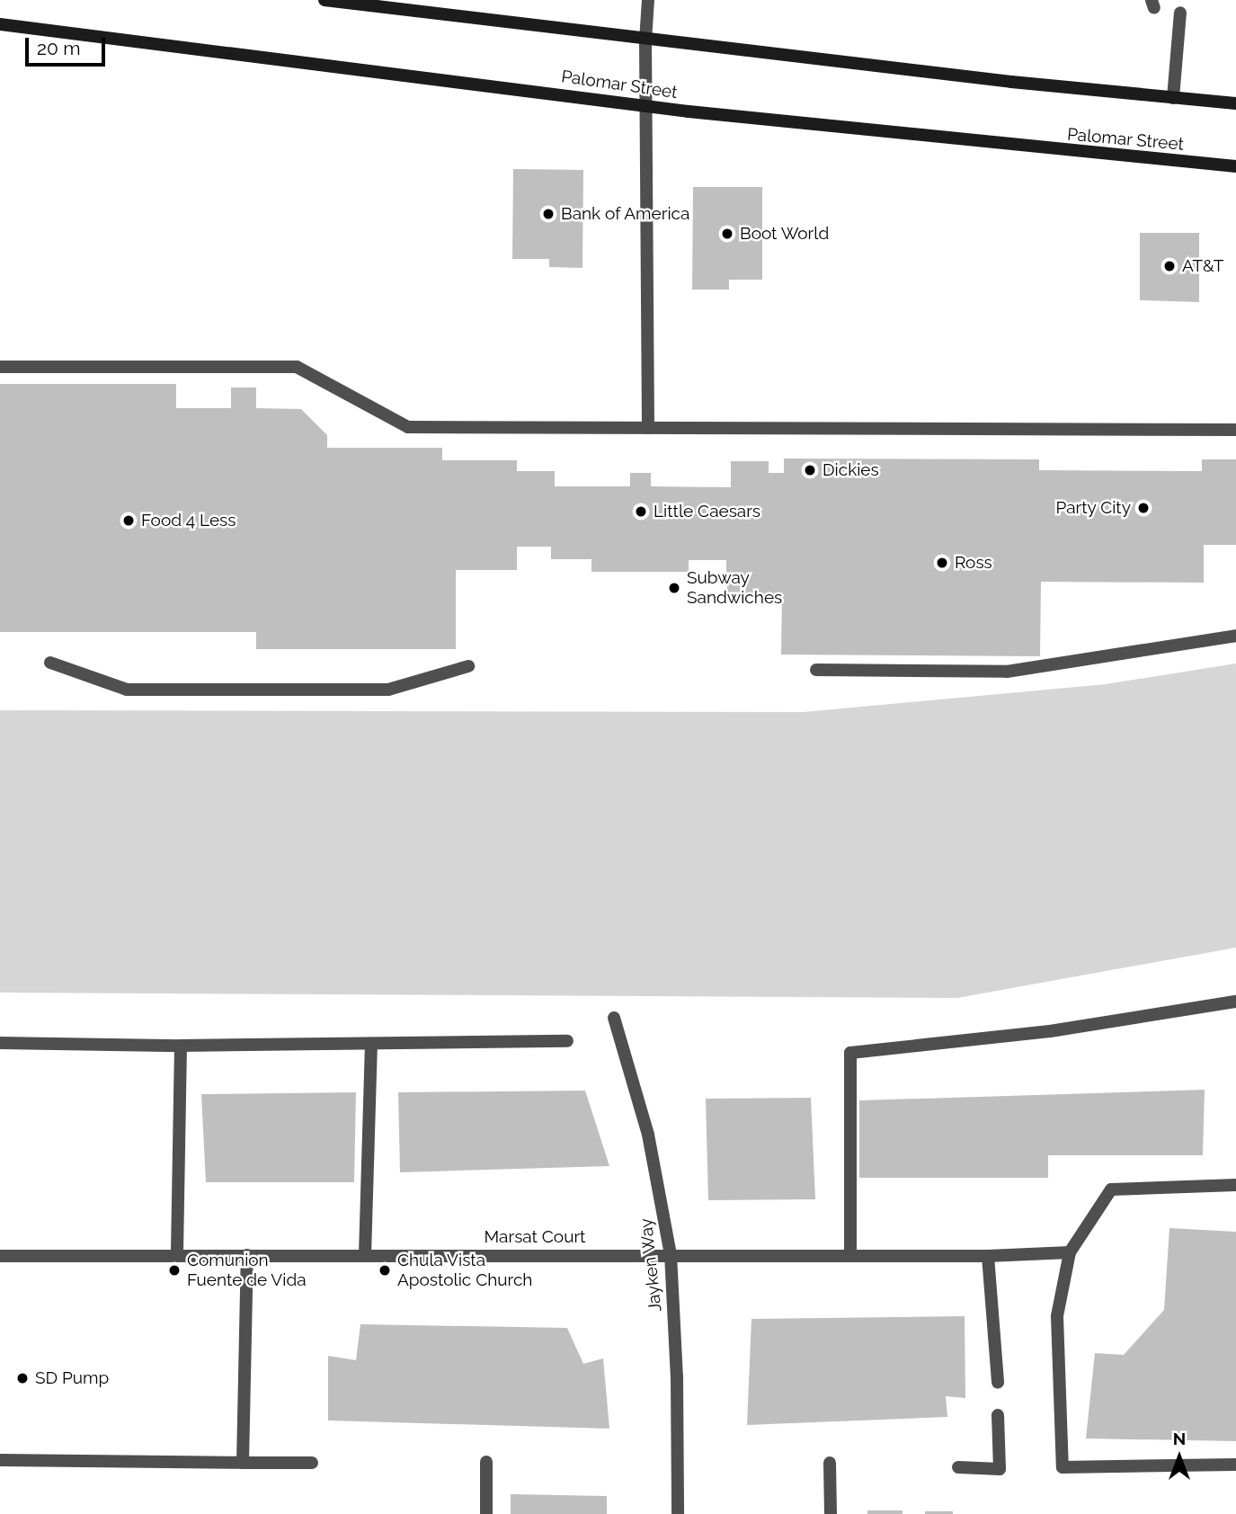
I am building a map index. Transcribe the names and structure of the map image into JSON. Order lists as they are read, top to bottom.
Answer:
{
  "streets": {
    "main road": ["Palomar Street"],
    "street": ["Marsat Court", "Jayken Way"]
  },
  "crossings": [
    ["Marsat Court", "Jayken Way"]
  ],
  "places": [
    "Bank of America",
    "Boot World",
    "AT&T",
    "Dickies",
    "Party City",
    "Little Caesars",
    "Food 4 Less",
    "Ross",
    "Subway Sandwiches",
    "Comunion Fuente de Vida",
    "Chula Vista Apostolic Church",
    "SD Pump"
  ],
  "scale_bar": "20 m",
  "north": "top"
}
